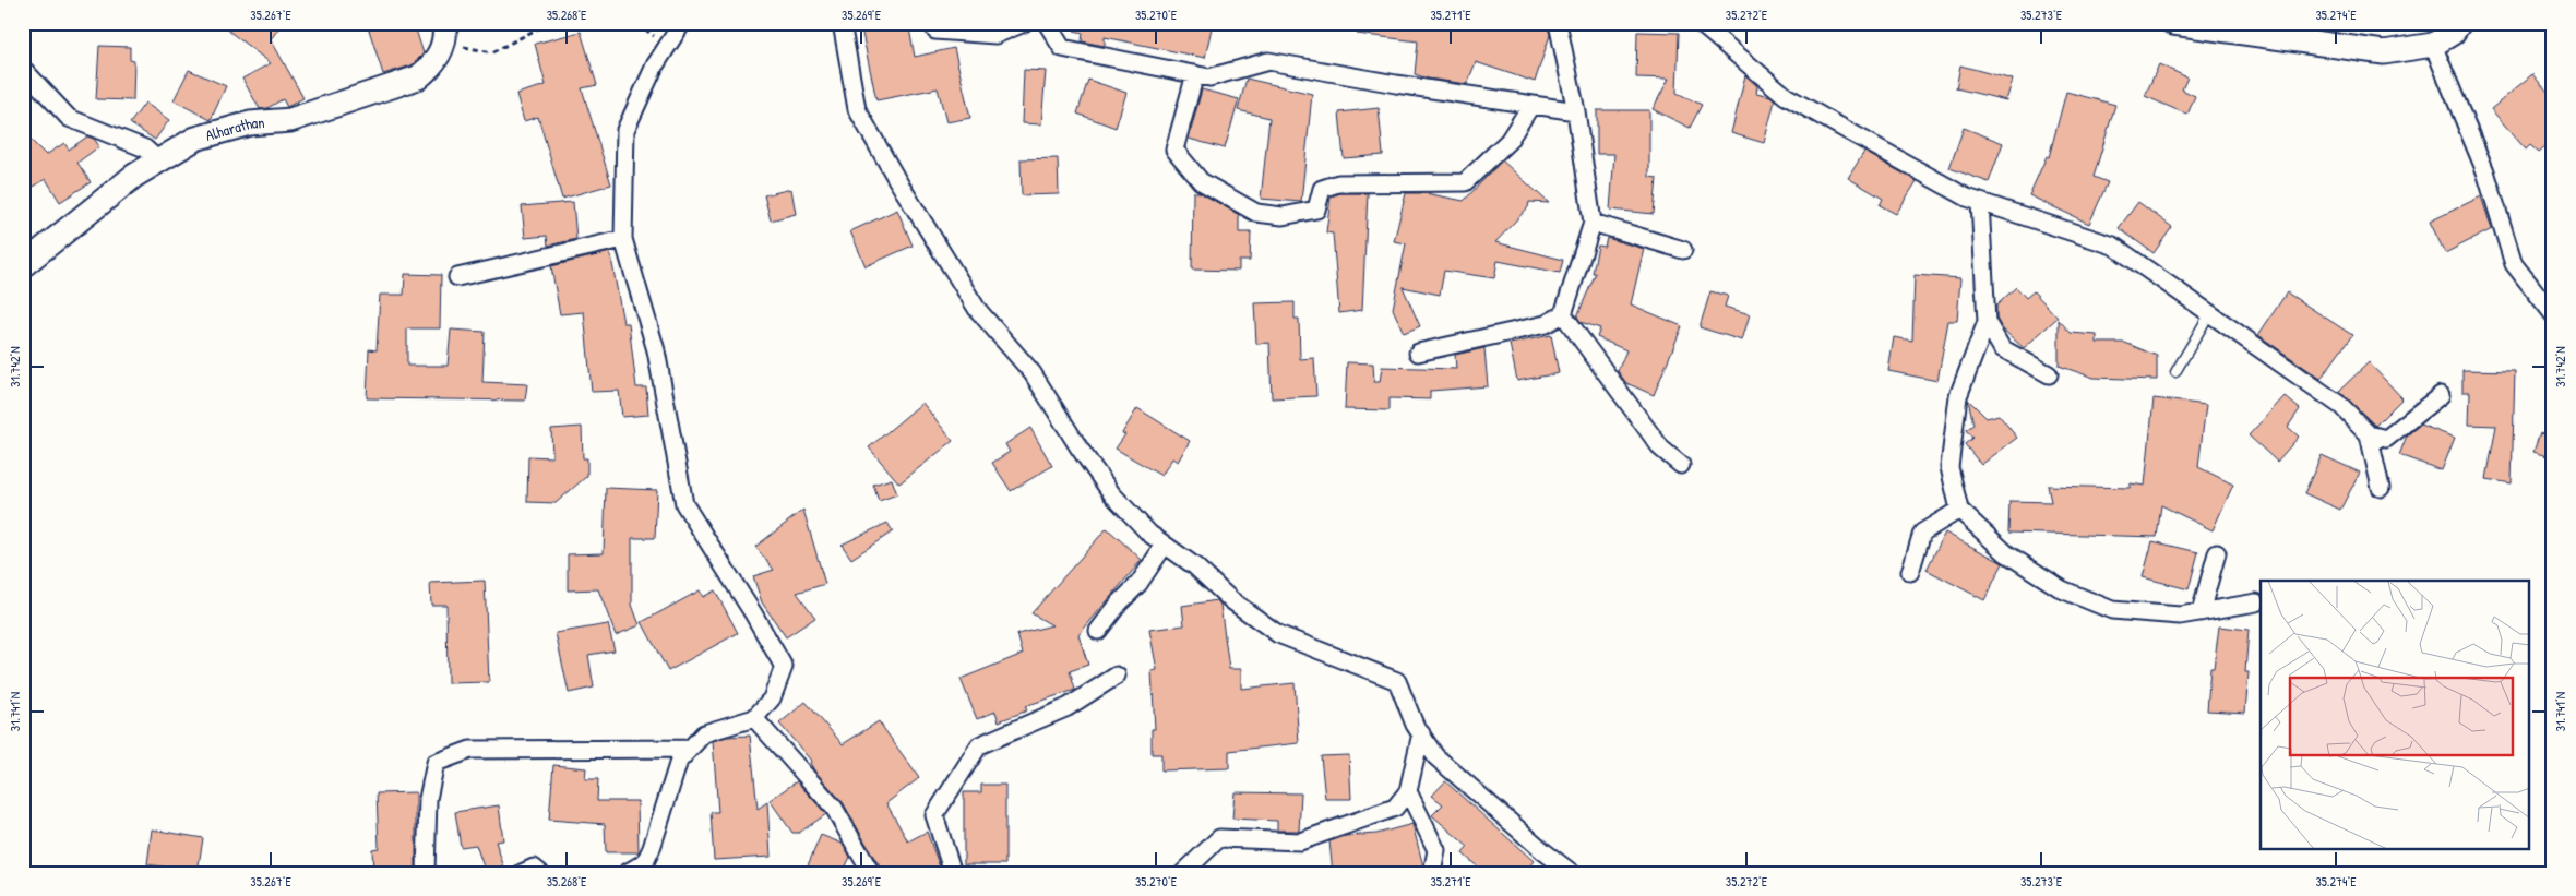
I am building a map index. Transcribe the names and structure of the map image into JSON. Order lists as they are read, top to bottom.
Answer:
{
  "streets": {
    "street": ["Alharathan"]
  },
  "coordinates": [
    "35.267°E",
    "35.268°E",
    "35.269°E",
    "35.270°E",
    "35.271°E",
    "35.272°E",
    "35.273°E",
    "35.274°E",
    "31.742°N",
    "31.741°N"
  ]
}
